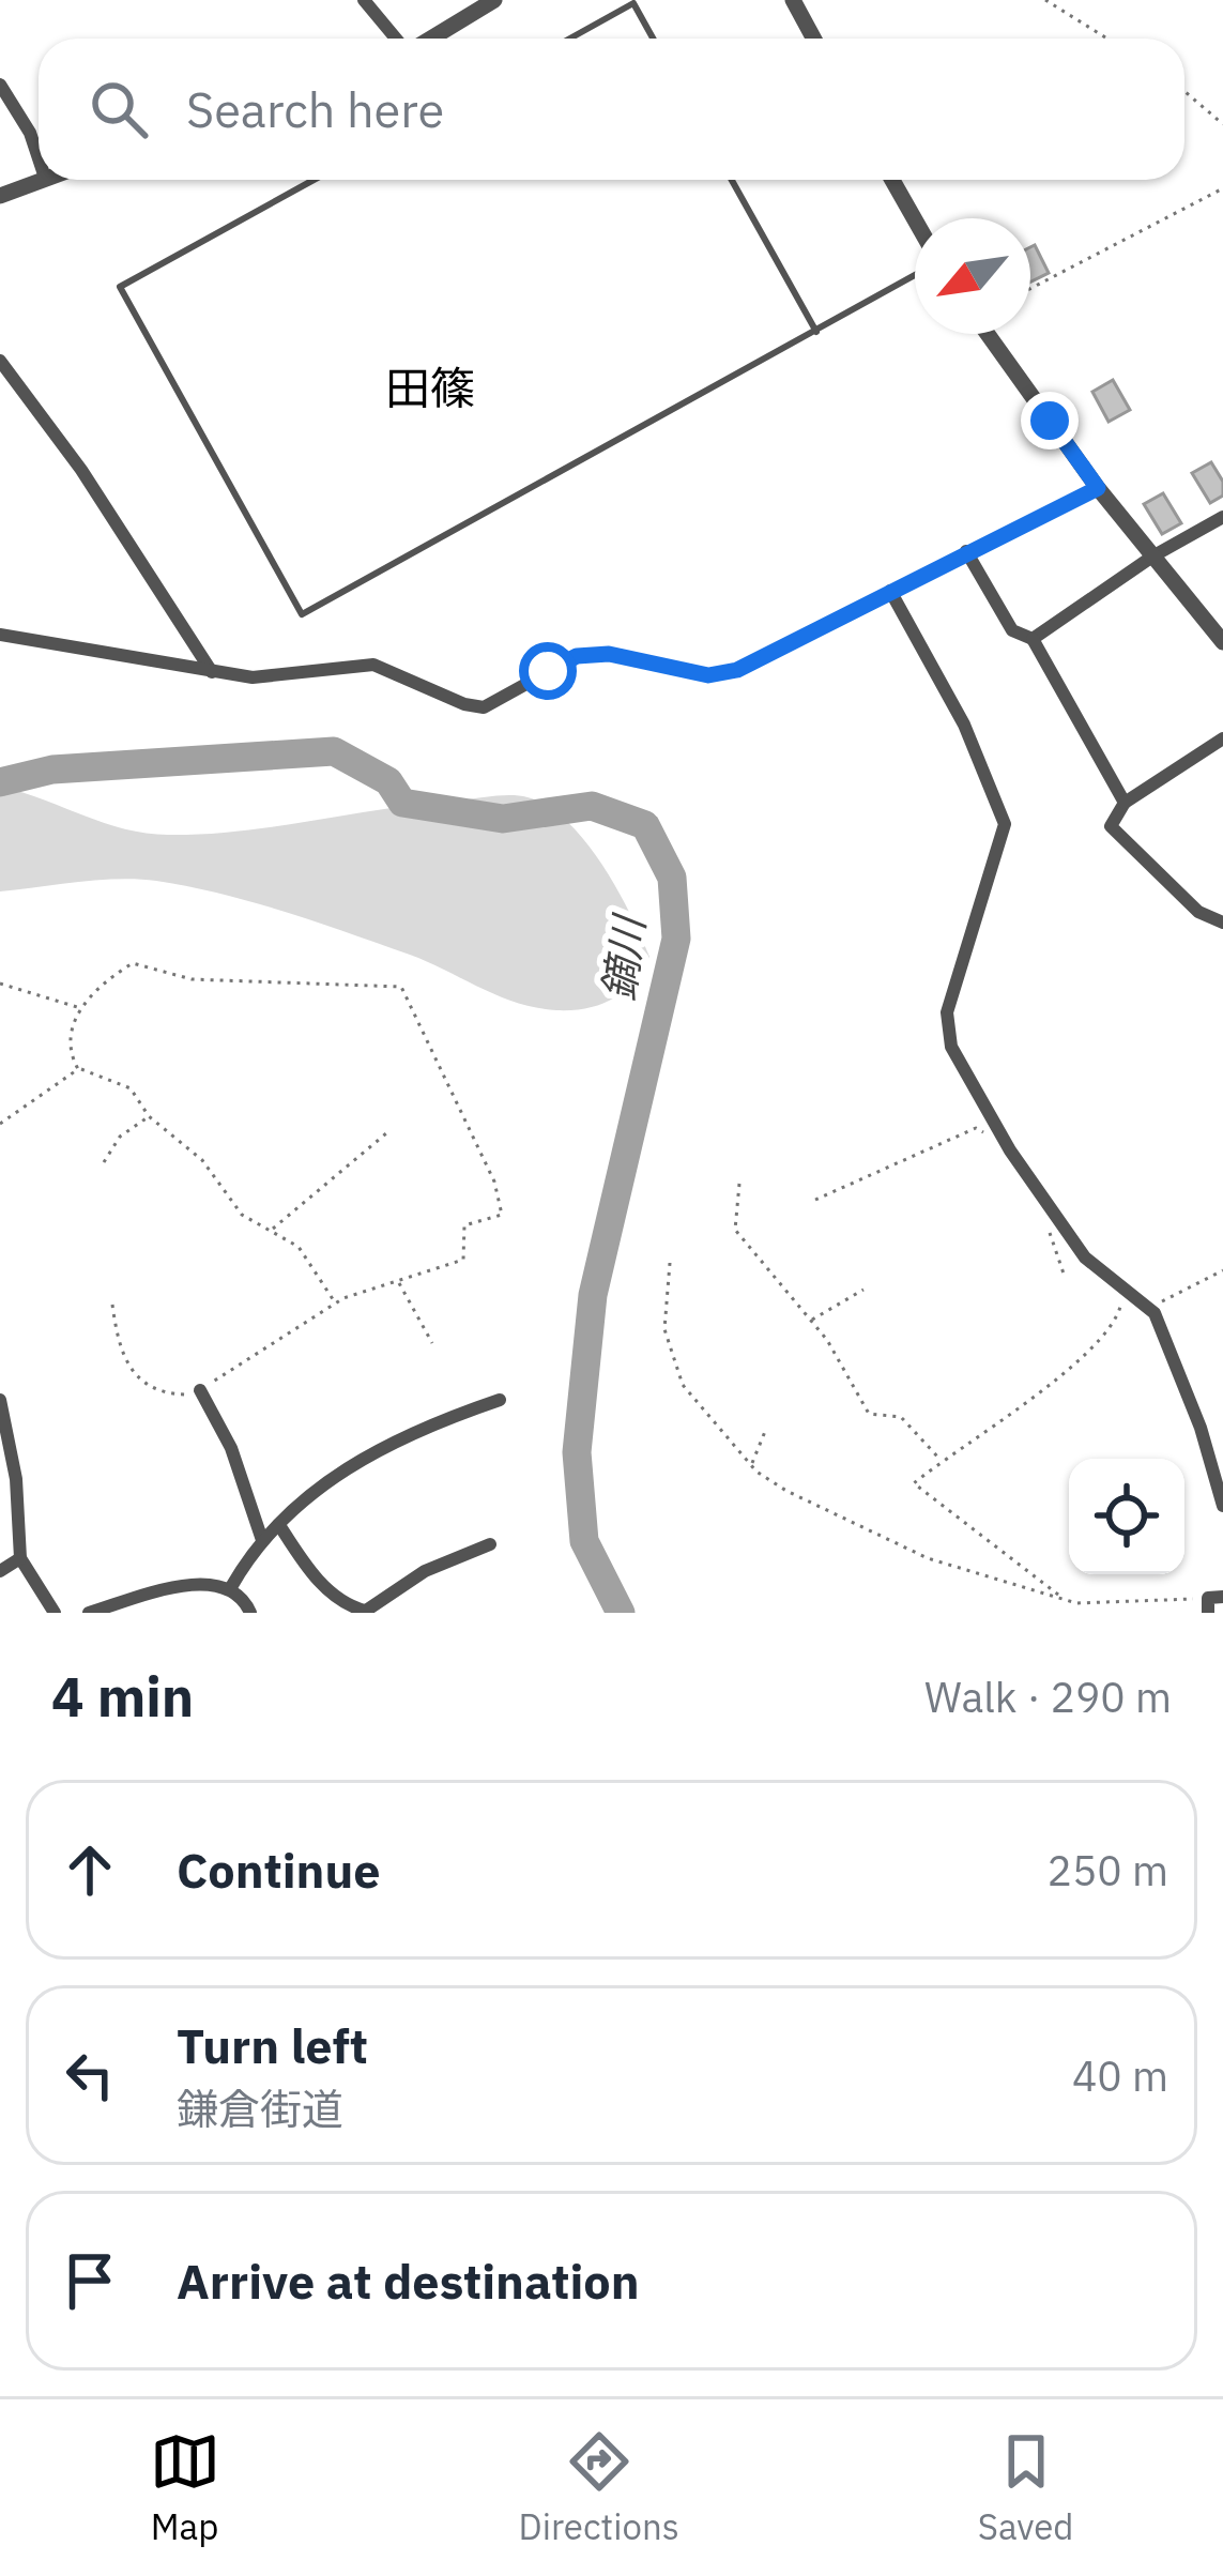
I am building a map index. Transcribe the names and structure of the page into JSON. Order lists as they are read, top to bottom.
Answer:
{
  "districts": ["田篠"],
  "water": ["鏑川"],
  "north": "bottom left",
  "page": {
    "search": "Search here",
    "heading": ["4 min", "Walk · 290 m"],
    "list": [
      ["Continue", "250 m"],
      ["Turn left", "鎌倉街道", "40 m"],
      "Arrive at destination"
    ],
    "nav": ["Map", "Directions", "Saved"]
  }
}
